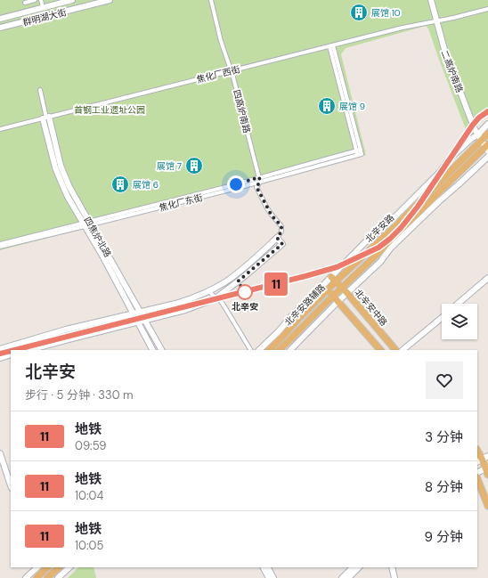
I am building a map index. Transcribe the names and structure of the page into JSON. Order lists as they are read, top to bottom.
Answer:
{
  "streets": {
    "main road": [
      "群明湖大街",
      "二高炉南路",
      "北辛安路",
      "四焦炉北路",
      "北辛安路辅路",
      "北辛安中路"
    ],
    "street": ["焦化厂西街", "四高炉南路", "焦化厂东街"]
  },
  "crossings": [
    ["二高炉南路", "焦化厂西街"],
    ["二高炉南路", "北辛安路"],
    ["二高炉南路", "北辛安路辅路"],
    ["焦化厂西街", "四高炉南路"],
    ["焦化厂西街", "四焦炉北路"],
    ["四高炉南路", "焦化厂东街"],
    ["焦化厂东街", "四焦炉北路"],
    ["北辛安路", "北辛安路辅路"],
    ["北辛安路", "北辛安中路"],
    ["北辛安路辅路", "北辛安中路"]
  ],
  "parks": ["首钢工业遗址公园"],
  "places": {
    "building": [
      "展馆 10",
      "展馆 9",
      "展馆 7",
      "展馆 6"
    ],
    "other": ["北辛安"]
  },
  "lines": ["metro line 11"],
  "page": {
    "on_map": "11",
    "heading": ["北辛安", "步行 · 5 分钟 · 330 m"],
    "list": [
      {
        "mark": "11",
        "name": "地铁",
        "note": "09:59",
        "value": "3 分钟"
      },
      {
        "mark": "11",
        "name": "地铁",
        "note": "10:04",
        "value": "8 分钟"
      },
      {
        "mark": "11",
        "name": "地铁",
        "note": "10:05",
        "value": "9 分钟"
      }
    ]
  }
}
